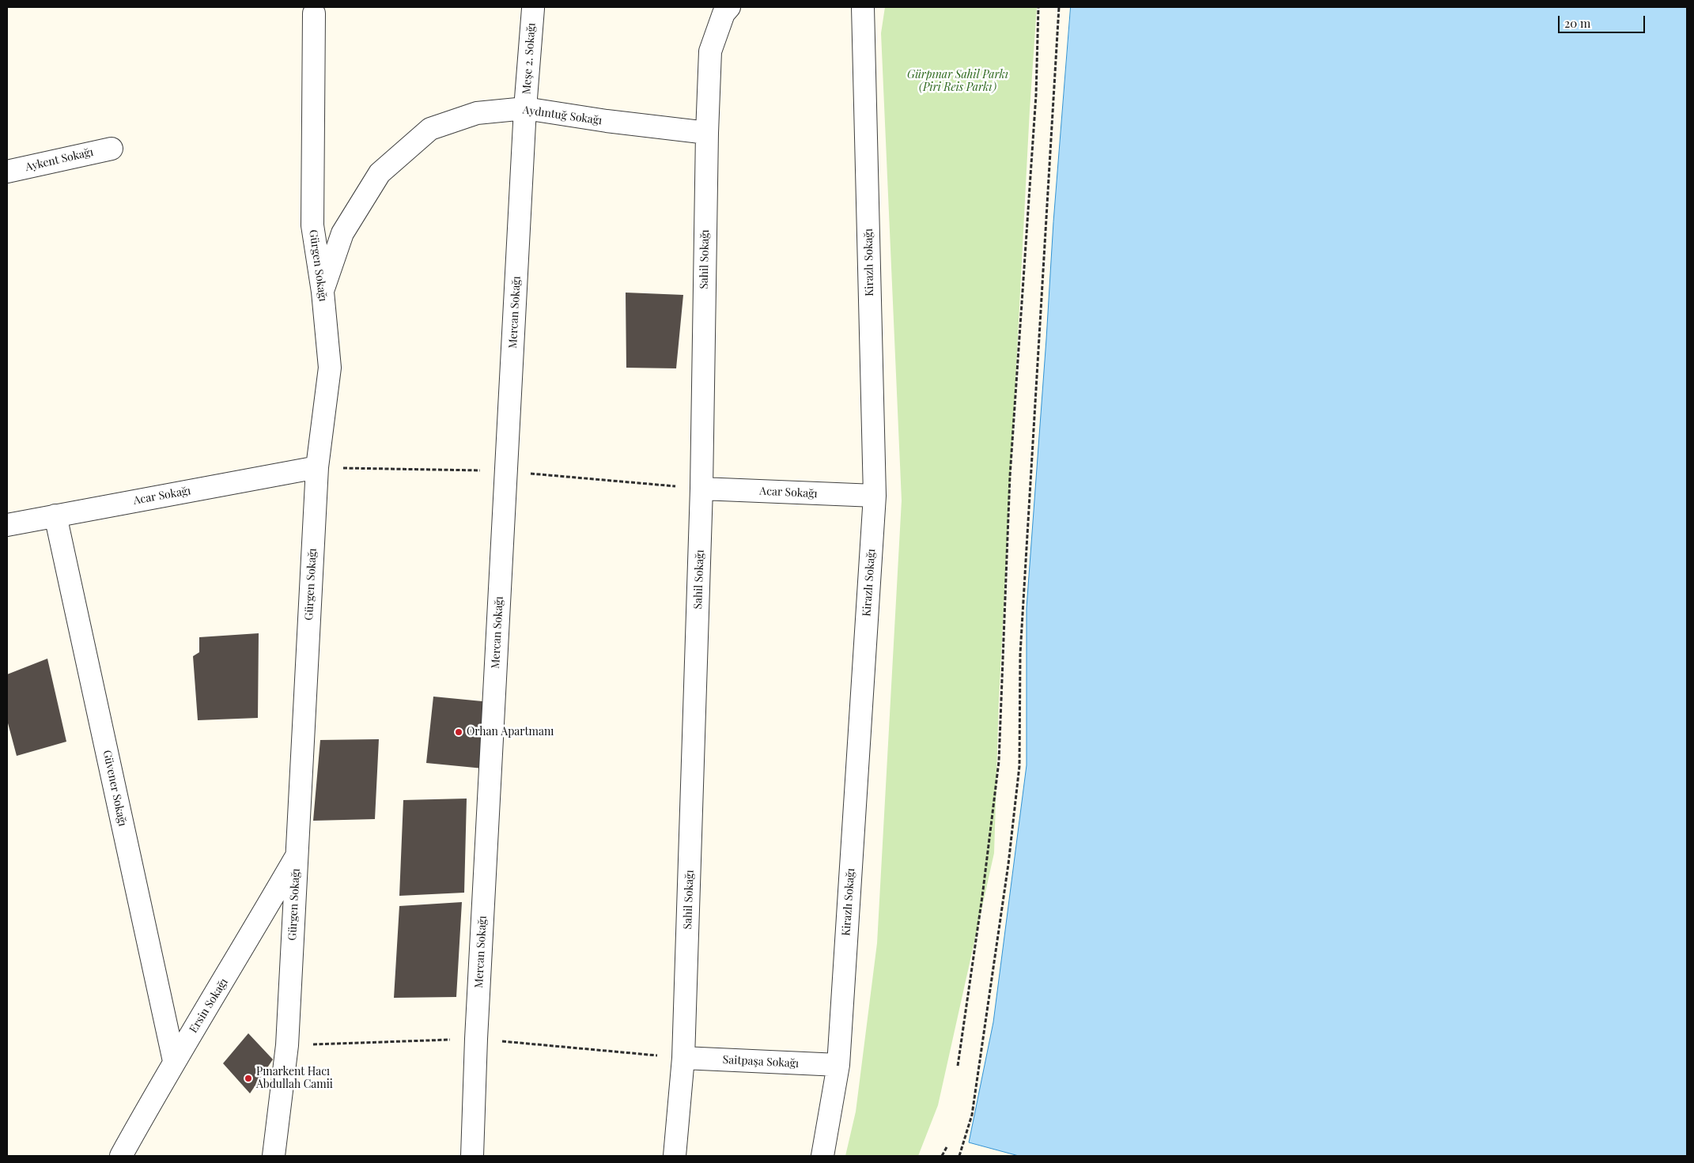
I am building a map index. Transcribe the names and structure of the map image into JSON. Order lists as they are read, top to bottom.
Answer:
{
  "streets": {
    "street": [
      "Meşe 2. Sokağı",
      "Aydıntuğ Sokağı",
      "Aykent Sokağı",
      "Sahil Sokağı",
      "Kirazlı Sokağı",
      "Gürgen Sokağı",
      "Mercan Sokağı",
      "Acar Sokağı",
      "Güvener Sokağı",
      "Ersin Sokağı",
      "Saitpaşa Sokağı"
    ]
  },
  "crossings": [
    ["Meşe 2. Sokağı", "Aydıntuğ Sokağı"],
    ["Meşe 2. Sokağı", "Mercan Sokağı"],
    ["Aydıntuğ Sokağı", "Sahil Sokağı"],
    ["Aydıntuğ Sokağı", "Gürgen Sokağı"],
    ["Aydıntuğ Sokağı", "Mercan Sokağı"],
    ["Sahil Sokağı", "Acar Sokağı"],
    ["Sahil Sokağı", "Saitpaşa Sokağı"],
    ["Kirazlı Sokağı", "Acar Sokağı"],
    ["Kirazlı Sokağı", "Saitpaşa Sokağı"],
    ["Gürgen Sokağı", "Acar Sokağı"],
    ["Gürgen Sokağı", "Ersin Sokağı"],
    ["Acar Sokağı", "Güvener Sokağı"],
    ["Güvener Sokağı", "Ersin Sokağı"]
  ],
  "parks": ["Gürpınar Sahil Parkı (Piri Reis Parkı)"],
  "places": ["Orhan Apartmanı", "Pınarkent Hacı Abdullah Camii"],
  "scale_bar": "20 m"
}
